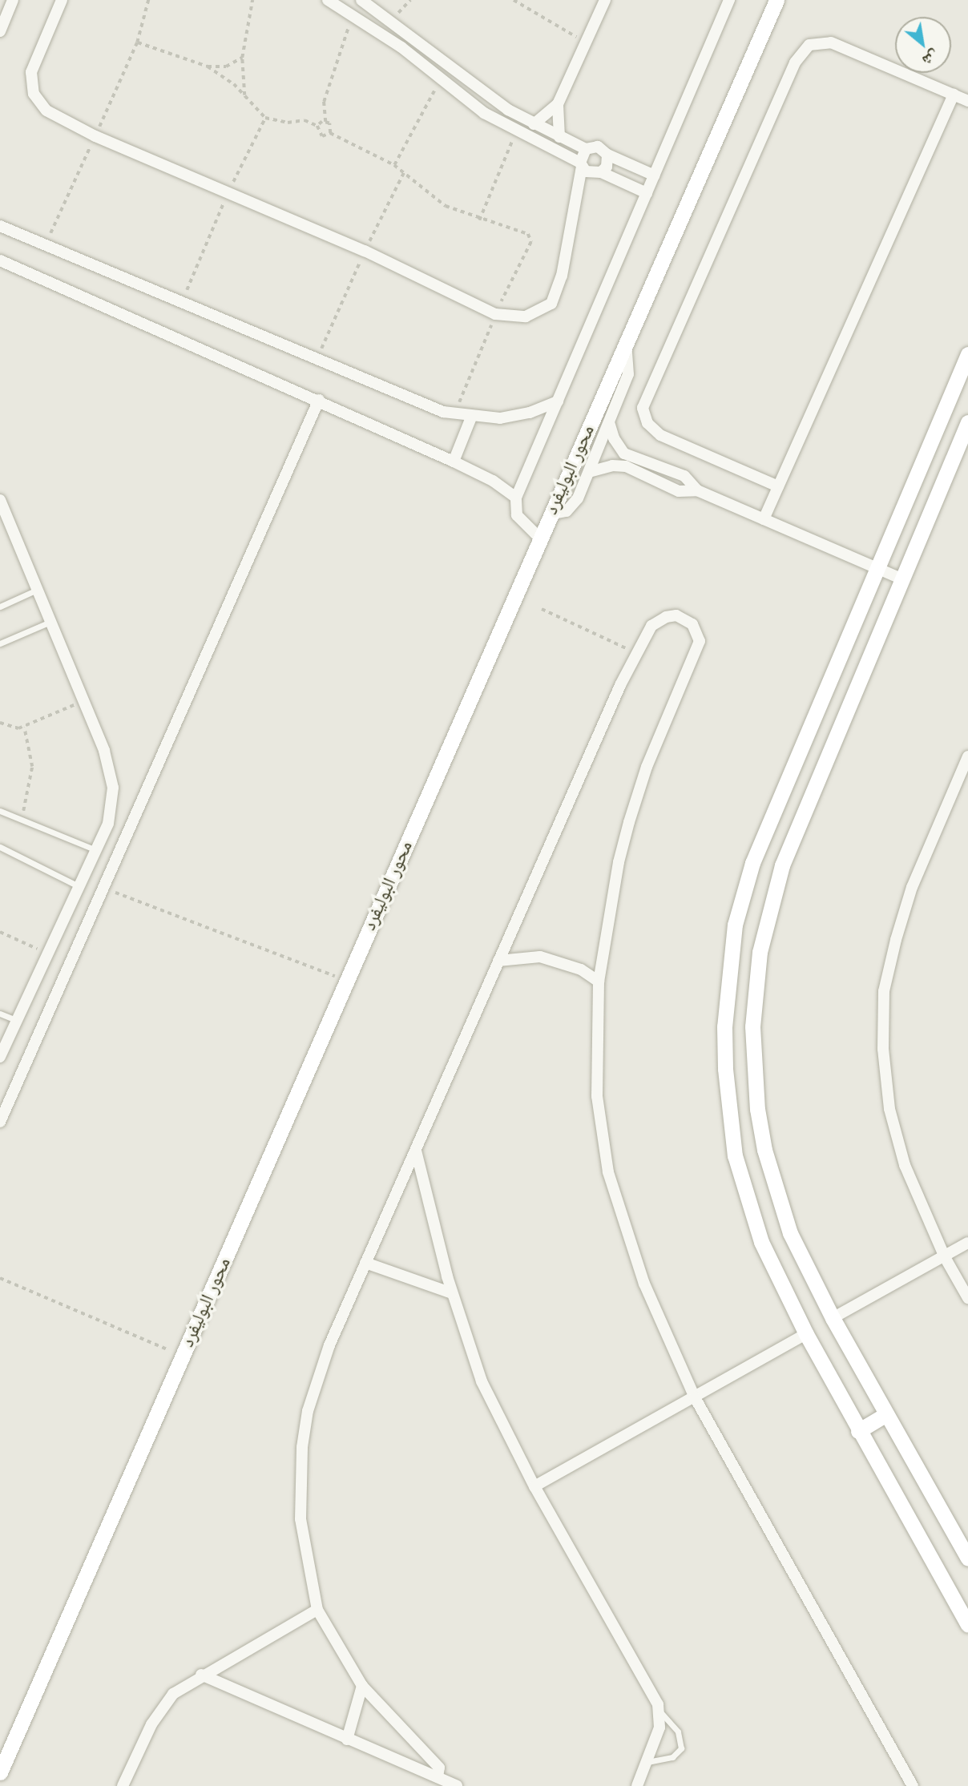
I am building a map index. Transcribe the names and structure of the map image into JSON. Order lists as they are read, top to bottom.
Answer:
{
  "streets": {
    "street": ["محور البوليفرد"]
  },
  "north": "bottom right"
}
